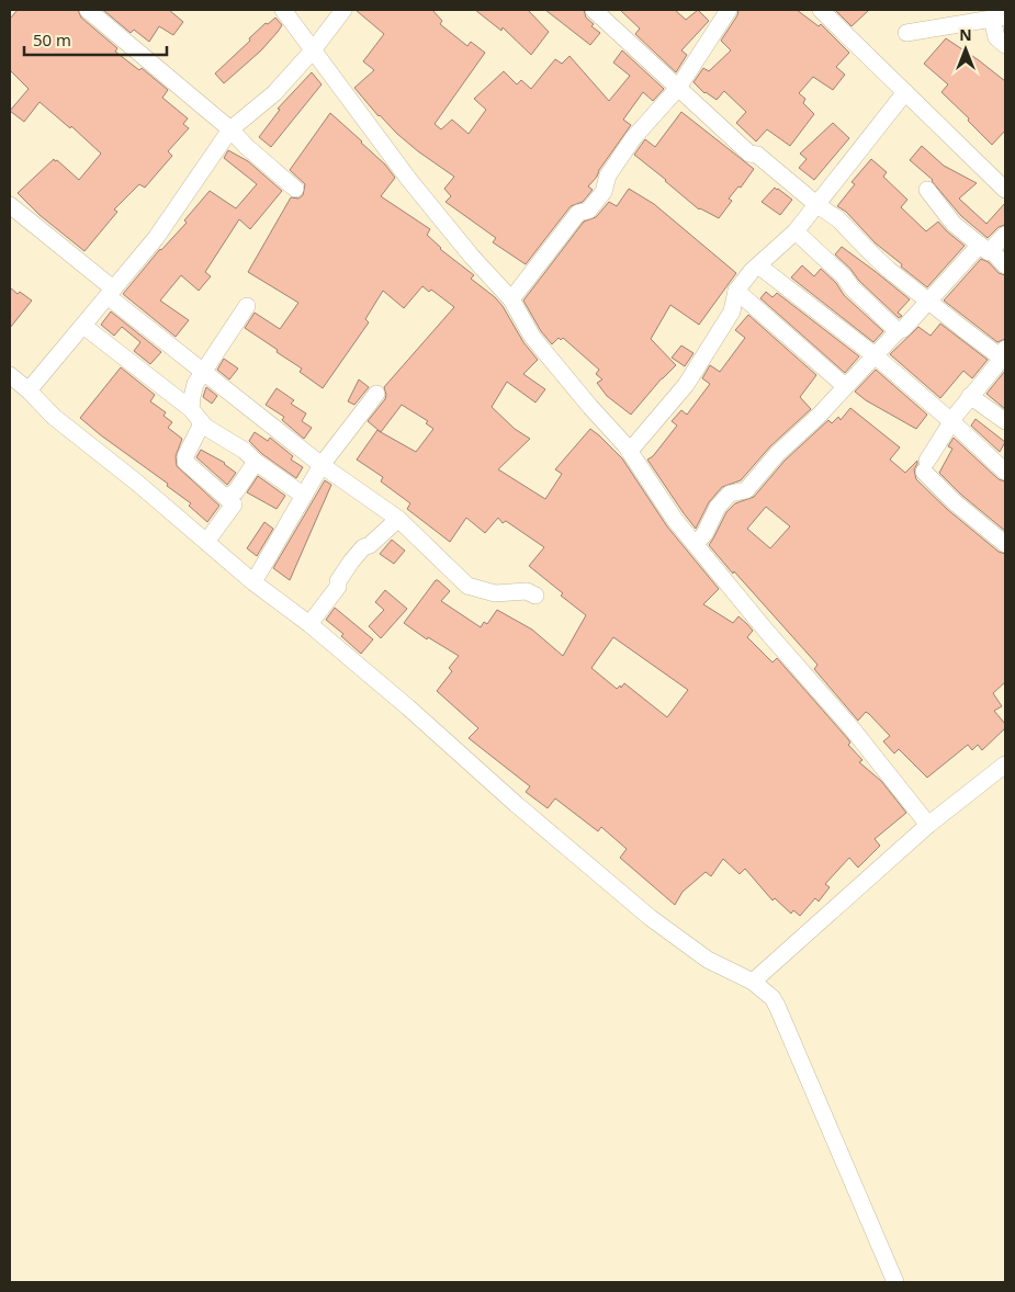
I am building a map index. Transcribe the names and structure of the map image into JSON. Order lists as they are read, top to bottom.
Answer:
{
  "scale_bar": "50 m",
  "north": "top"
}
